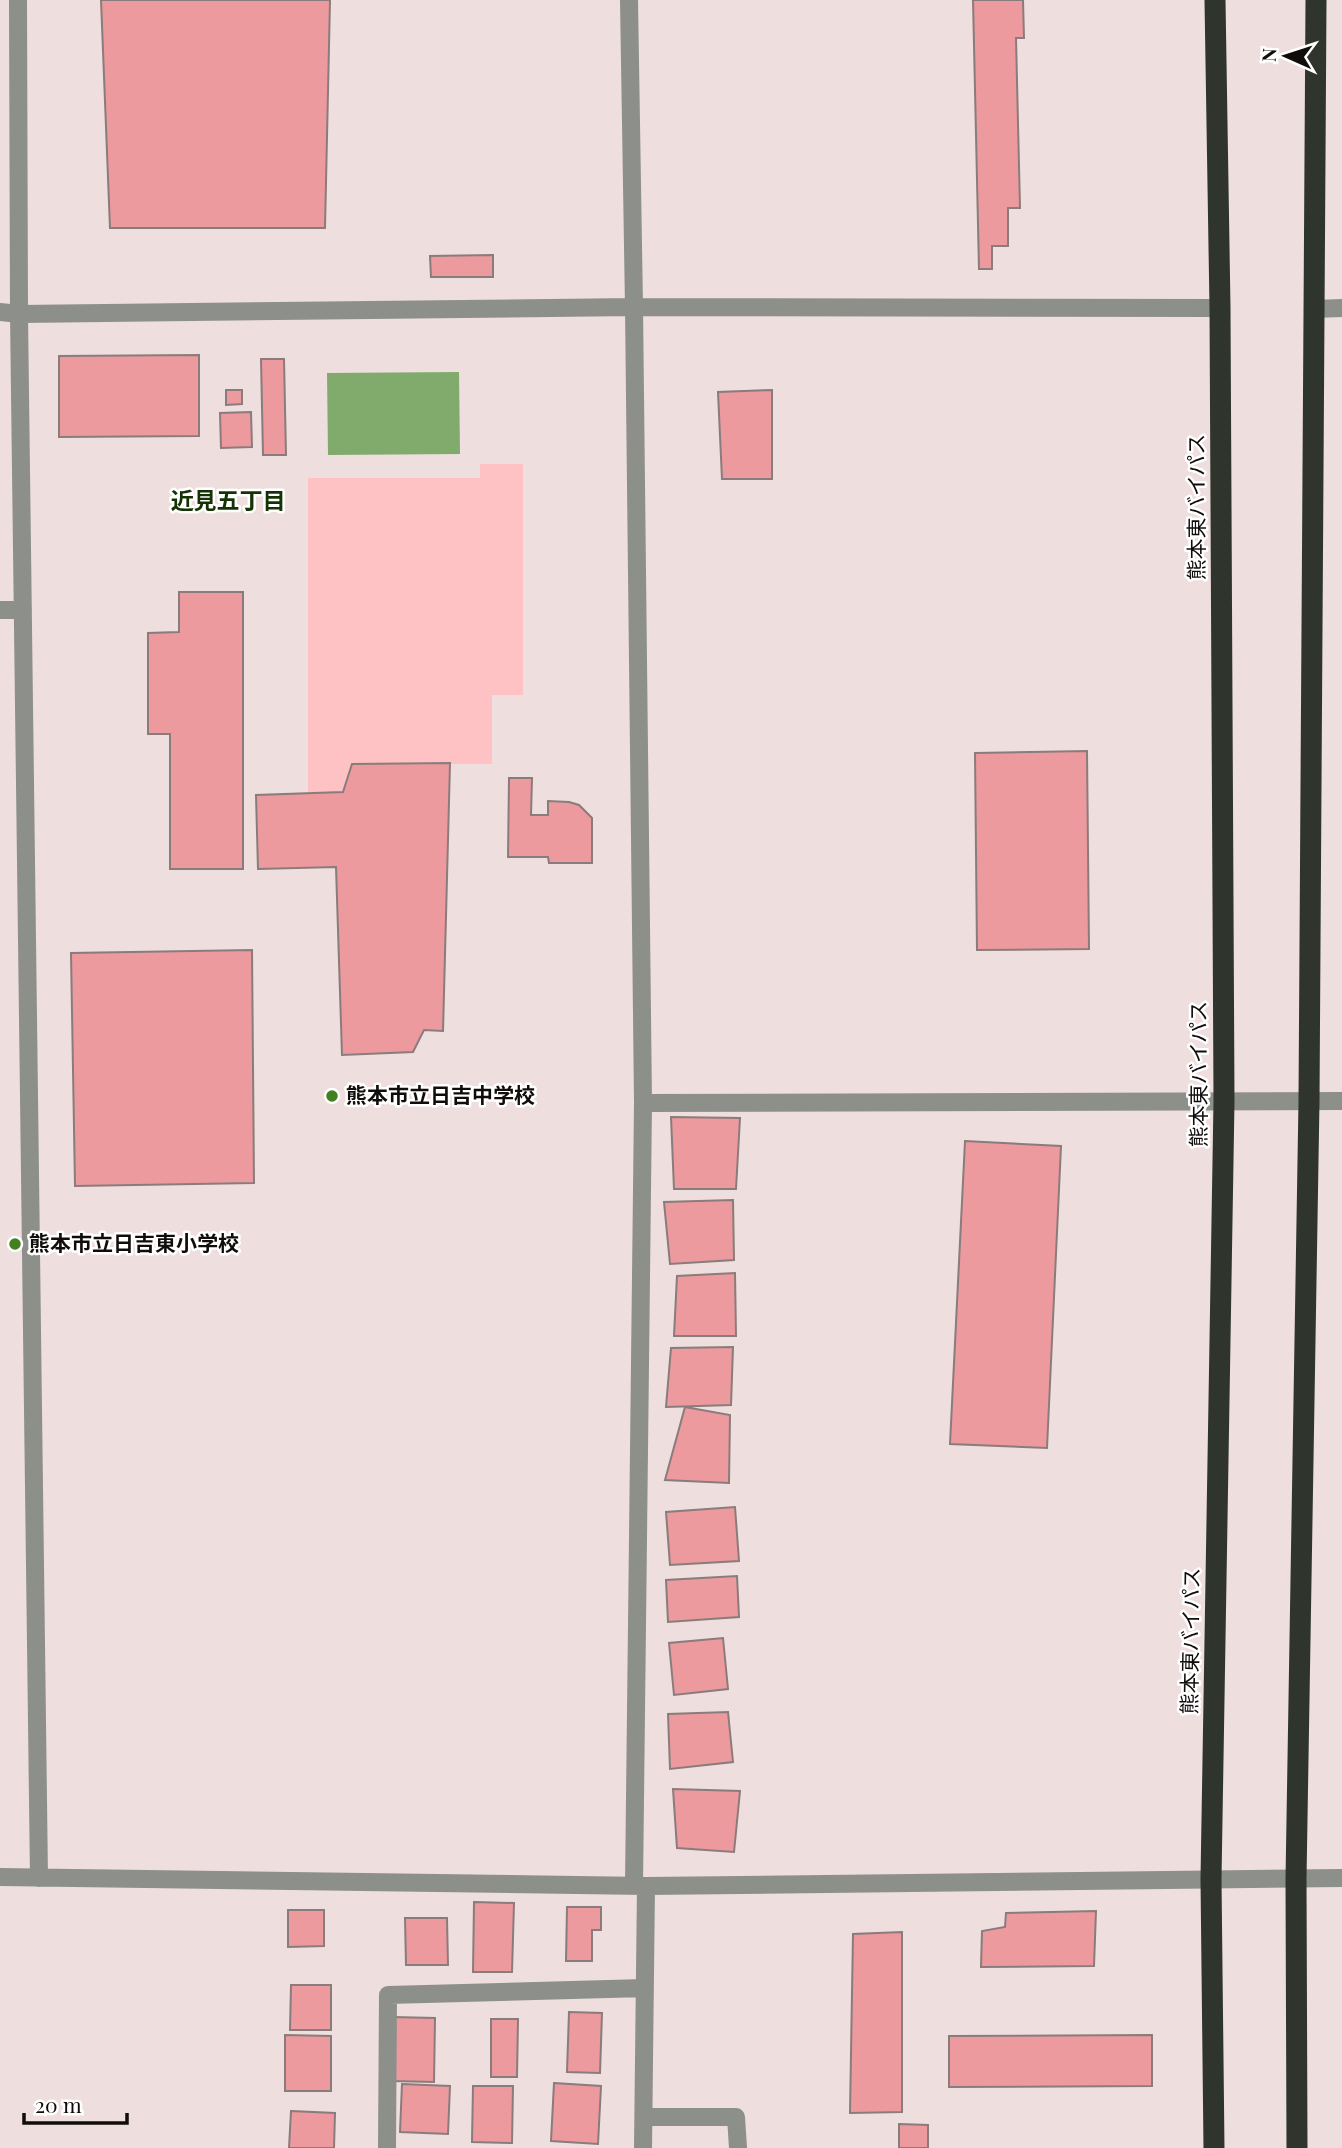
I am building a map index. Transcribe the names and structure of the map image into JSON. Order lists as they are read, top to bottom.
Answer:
{
  "streets": {
    "highway": ["熊本東バイパス"]
  },
  "districts": ["近見五丁目"],
  "places": ["熊本市立日吉中学校", "熊本市立日吉東小学校"],
  "scale_bar": "20 m",
  "north": "left"
}
